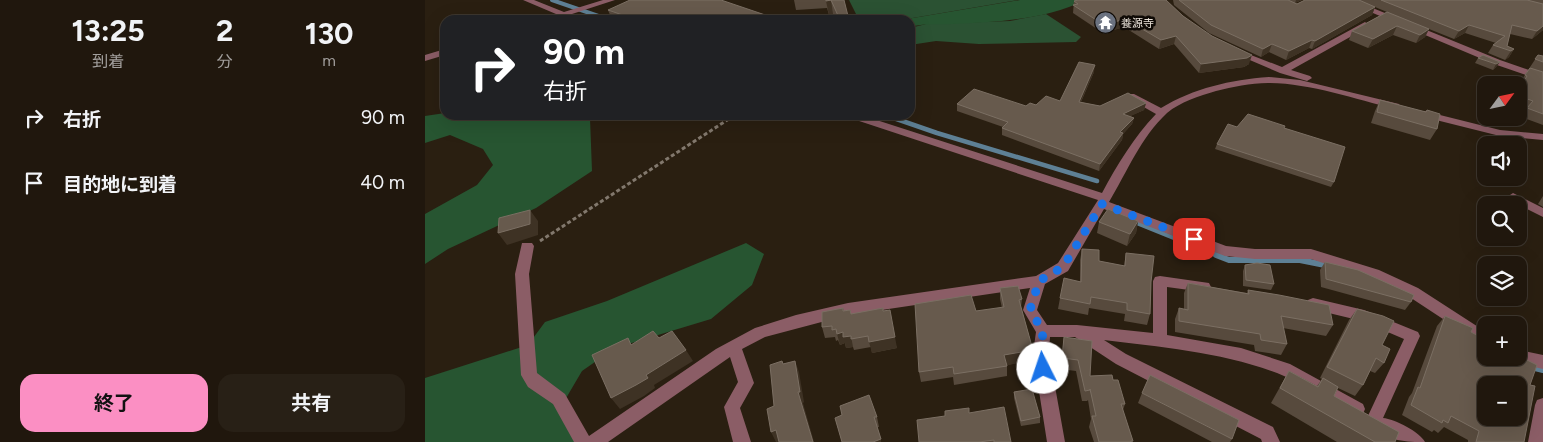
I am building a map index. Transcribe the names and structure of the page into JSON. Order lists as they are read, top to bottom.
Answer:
{
  "places": {
    "temple": ["養源寺"]
  },
  "north": "top right",
  "page": {
    "eta": [
      "13:25",
      "到着",
      "2",
      "分",
      "130",
      "m"
    ],
    "turn": ["90 m", "右折"],
    "map_buttons": ["+", "−"],
    "list": [
      {
        "name": "右折",
        "value": "90 m"
      },
      {
        "name": "目的地に到着",
        "value": "40 m"
      }
    ],
    "buttons": ["終了", "共有"]
  }
}
